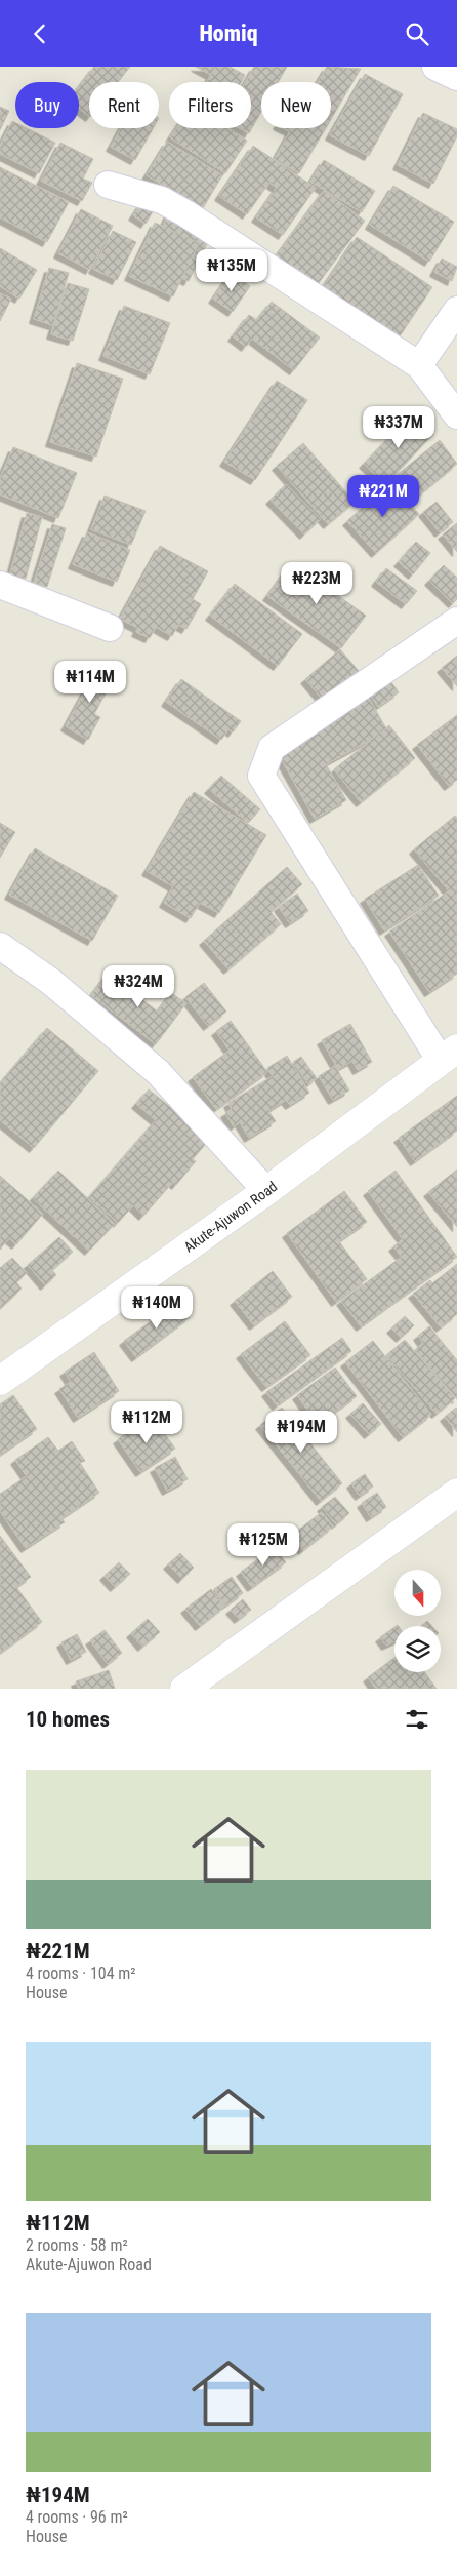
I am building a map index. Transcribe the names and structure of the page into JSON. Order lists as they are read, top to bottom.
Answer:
{
  "streets": {
    "main road": ["Akute-Ajuwon Road"]
  },
  "north": "bottom",
  "page": {
    "header": "Homiq",
    "chip": [
      "Buy",
      "Rent",
      "Filters",
      "New"
    ],
    "price": [
      "₦135M",
      "₦337M",
      "₦221M",
      "₦223M",
      "₦114M",
      "₦324M",
      "₦140M",
      "₦112M",
      "₦194M",
      "₦125M"
    ],
    "heading": "10 homes",
    "list": [
      {
        "name": "₦221M",
        "note": "4 rooms · 104 m² · House"
      },
      {
        "name": "₦112M",
        "note": "2 rooms · 58 m² · Akute-Ajuwon Road"
      },
      {
        "name": "₦194M",
        "note": "4 rooms · 96 m² · House"
      }
    ]
  }
}
